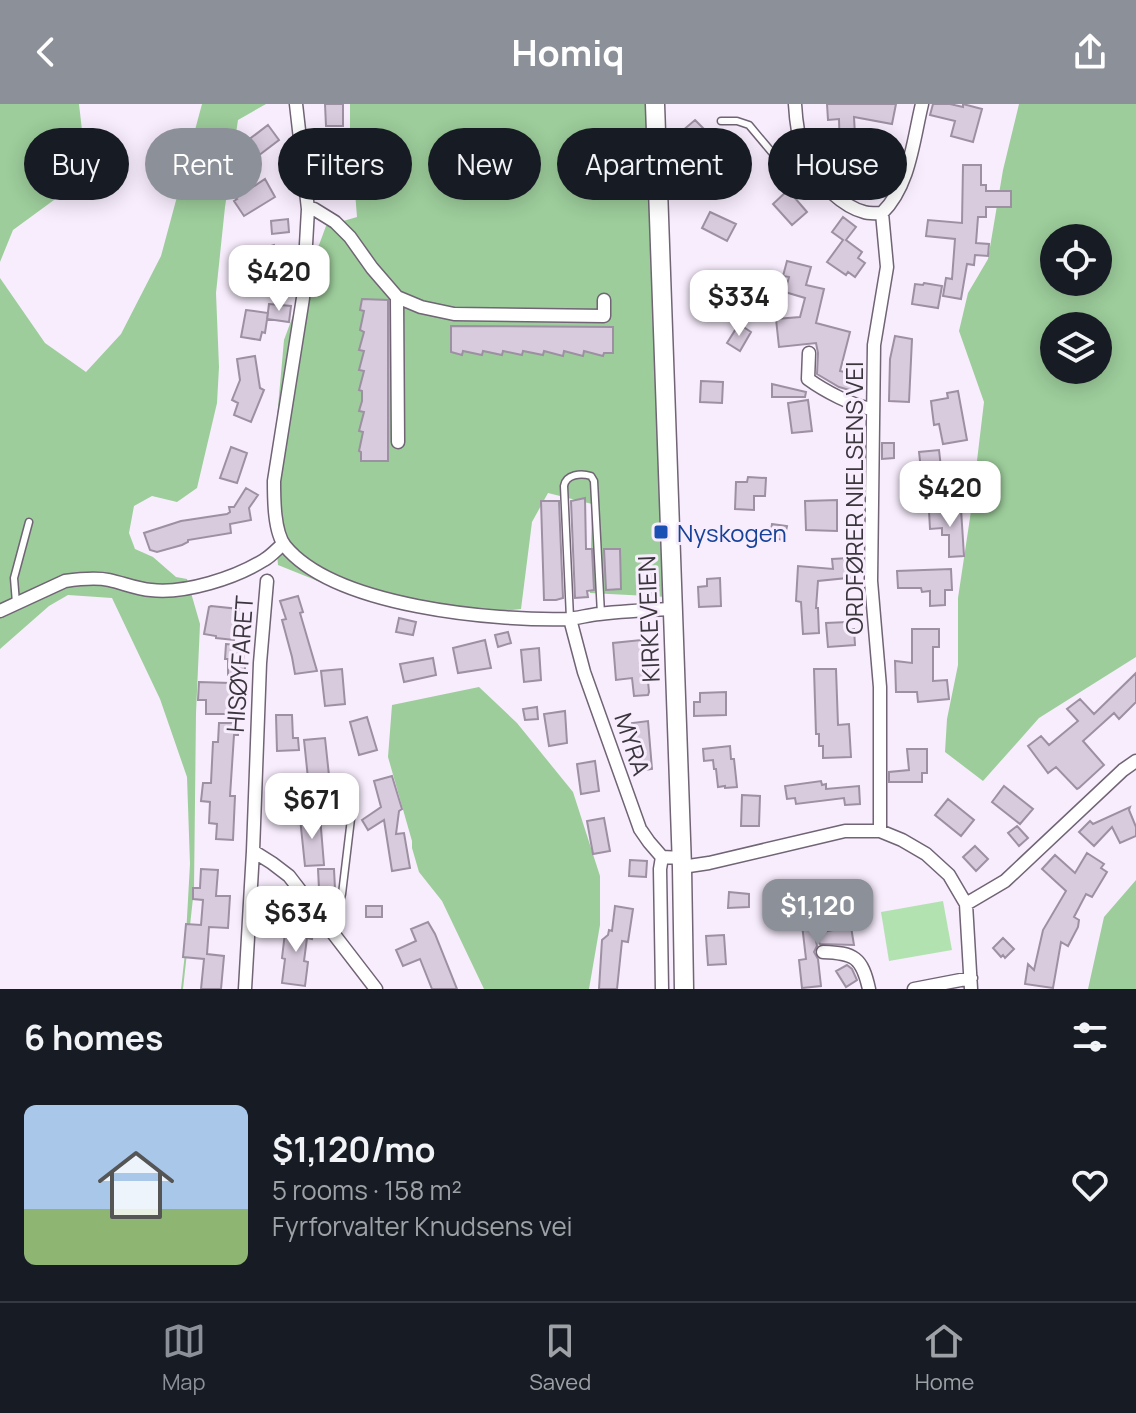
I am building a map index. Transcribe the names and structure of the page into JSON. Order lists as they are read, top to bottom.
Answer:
{
  "streets": {
    "main road": ["KIRKEVEIEN"],
    "street": ["ORDFØRER NIELSENS VEI", "HISØYFARET", "MYRA"]
  },
  "places": {
    "transit": ["Nyskogen"]
  },
  "page": {
    "header": "Homiq",
    "chip": [
      "Buy",
      "Rent",
      "Filters",
      "New",
      "Apartment",
      "House"
    ],
    "price": [
      "$420",
      "$334",
      "$420",
      "$671",
      "$1,120",
      "$634"
    ],
    "heading": "6 homes",
    "list": [
      {
        "name": "$1,120/mo",
        "note": "5 rooms · 158 m² · Fyrforvalter Knudsens vei"
      }
    ],
    "tabs": ["Map", "Saved", "Home"]
  }
}
